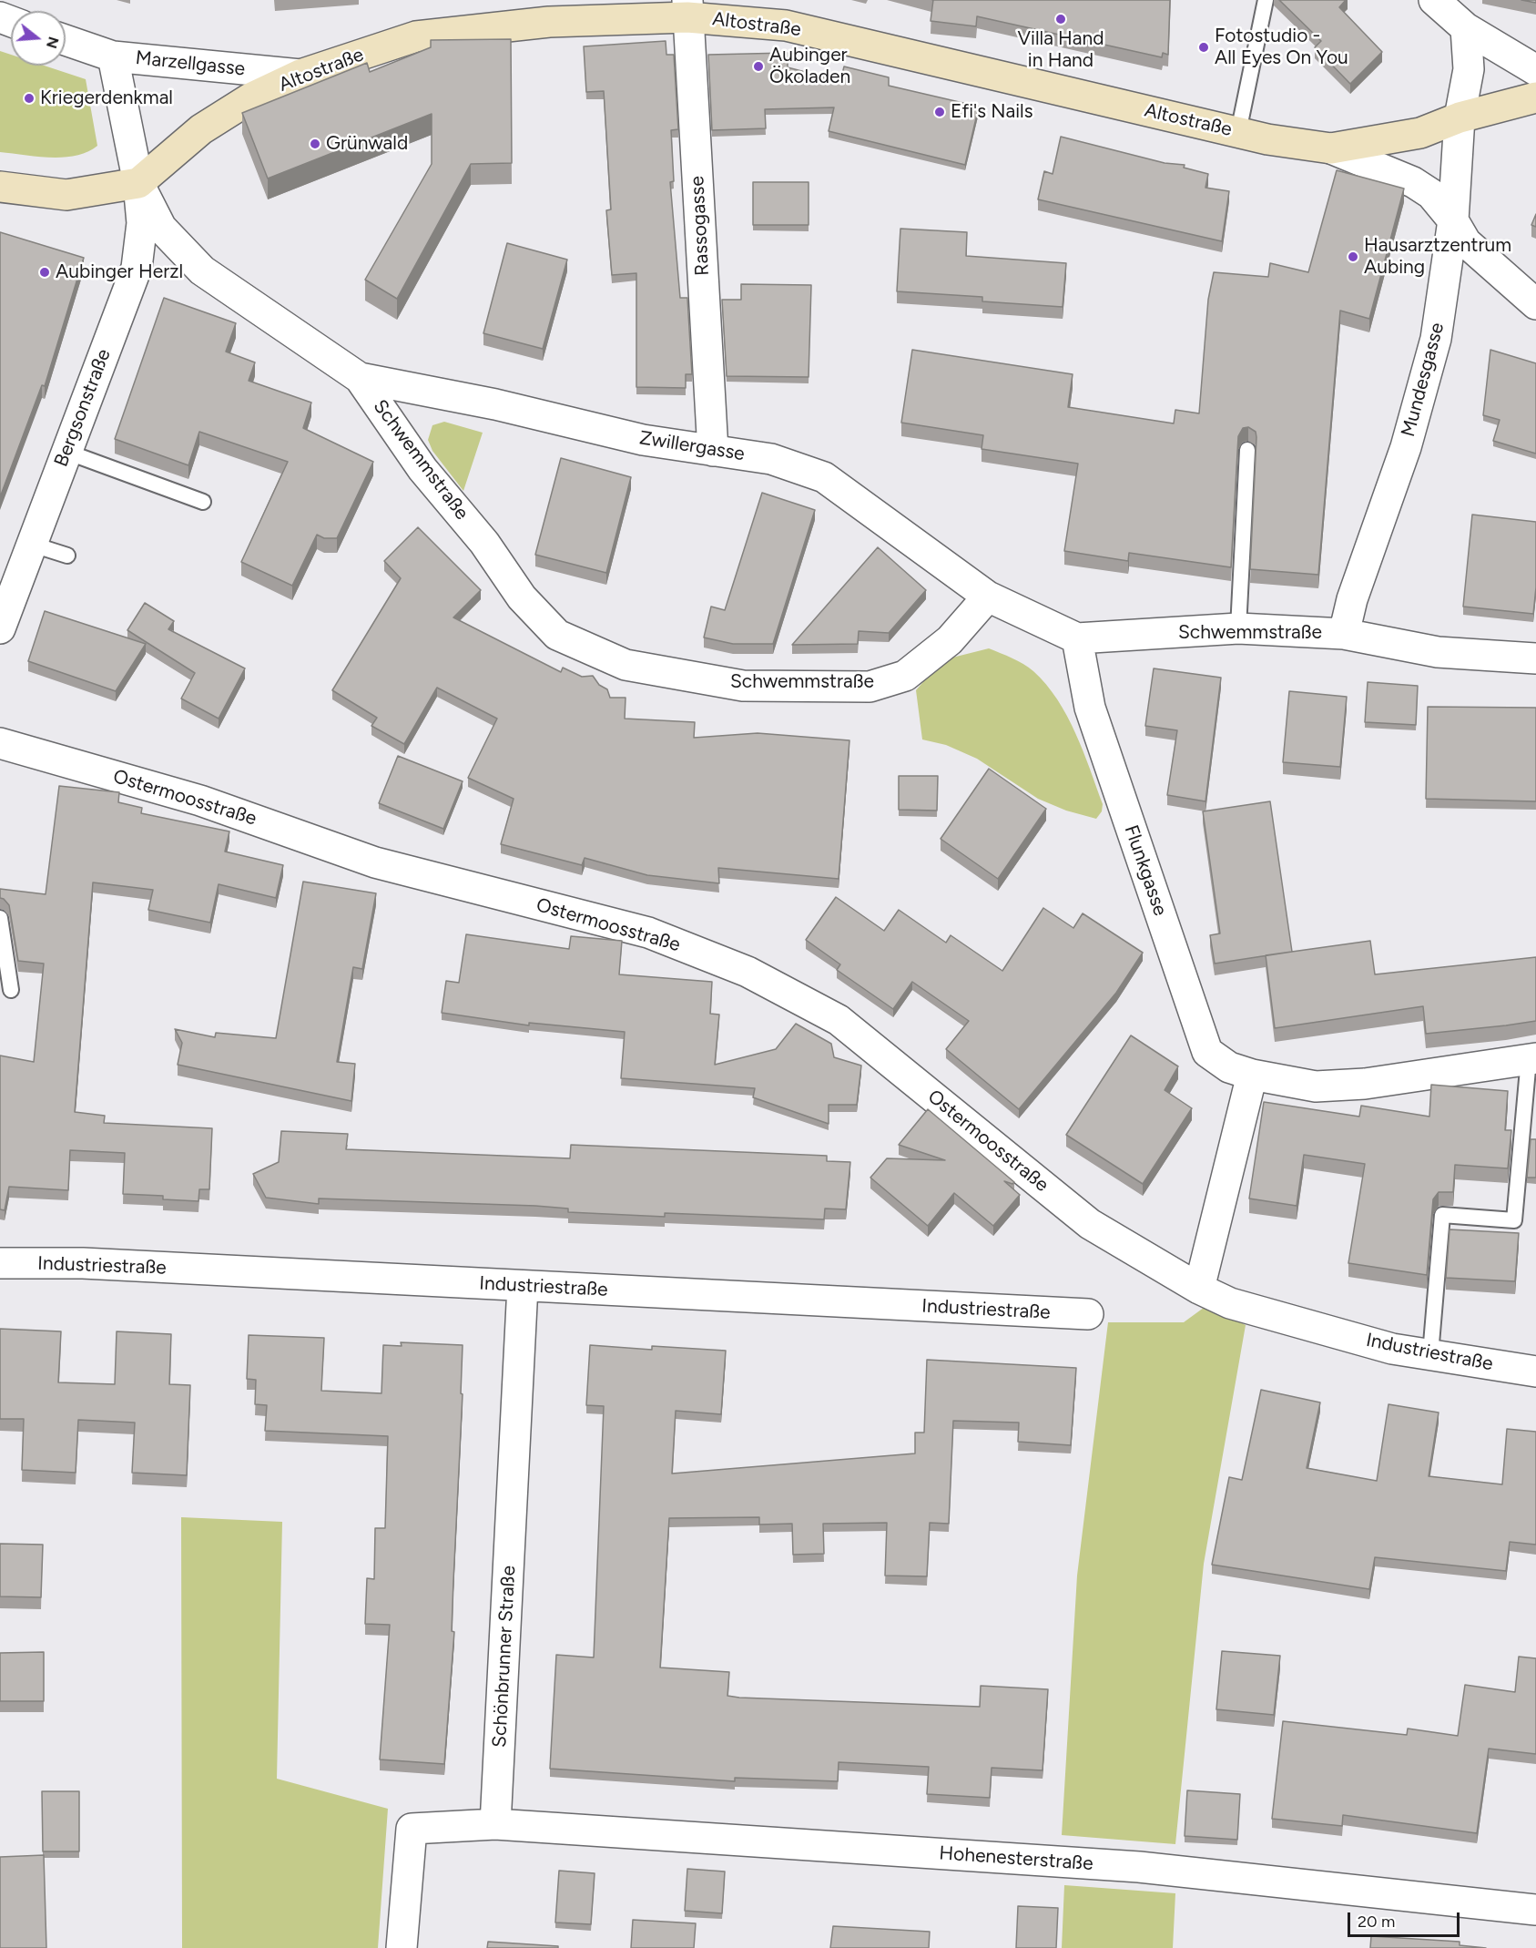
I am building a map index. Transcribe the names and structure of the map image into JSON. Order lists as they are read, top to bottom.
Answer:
{
  "streets": {
    "main road": ["Altostraße"],
    "street": [
      "Marzellgasse",
      "Rassogasse",
      "Mundesgasse",
      "Bergsonstraße",
      "Zwillergasse",
      "Schwemmstraße",
      "Ostermoosstraße",
      "Flunkgasse",
      "Industriestraße",
      "Schönbrunner Straße",
      "Hohenesterstraße"
    ]
  },
  "crossings": [
    ["Altostraße", "Marzellgasse"],
    ["Altostraße", "Rassogasse"],
    ["Altostraße", "Mundesgasse"],
    ["Altostraße", "Bergsonstraße"],
    ["Altostraße", "Schwemmstraße"],
    ["Marzellgasse", "Bergsonstraße"],
    ["Marzellgasse", "Schwemmstraße"],
    ["Rassogasse", "Zwillergasse"],
    ["Mundesgasse", "Schwemmstraße"],
    ["Bergsonstraße", "Schwemmstraße"],
    ["Zwillergasse", "Schwemmstraße"],
    ["Schwemmstraße", "Flunkgasse"],
    ["Ostermoosstraße", "Industriestraße"],
    ["Industriestraße", "Schönbrunner Straße"],
    ["Schönbrunner Straße", "Hohenesterstraße"]
  ],
  "places": [
    "Villa Hand in Hand",
    "Fotostudio - All Eyes On You",
    "Aubinger Ökoladen",
    "Kriegerdenkmal",
    "Efi's Nails",
    "Grünwald",
    "Hausarztzentrum Aubing",
    "Aubinger Herzl"
  ],
  "scale_bar": "20 m",
  "north": "right"
}
